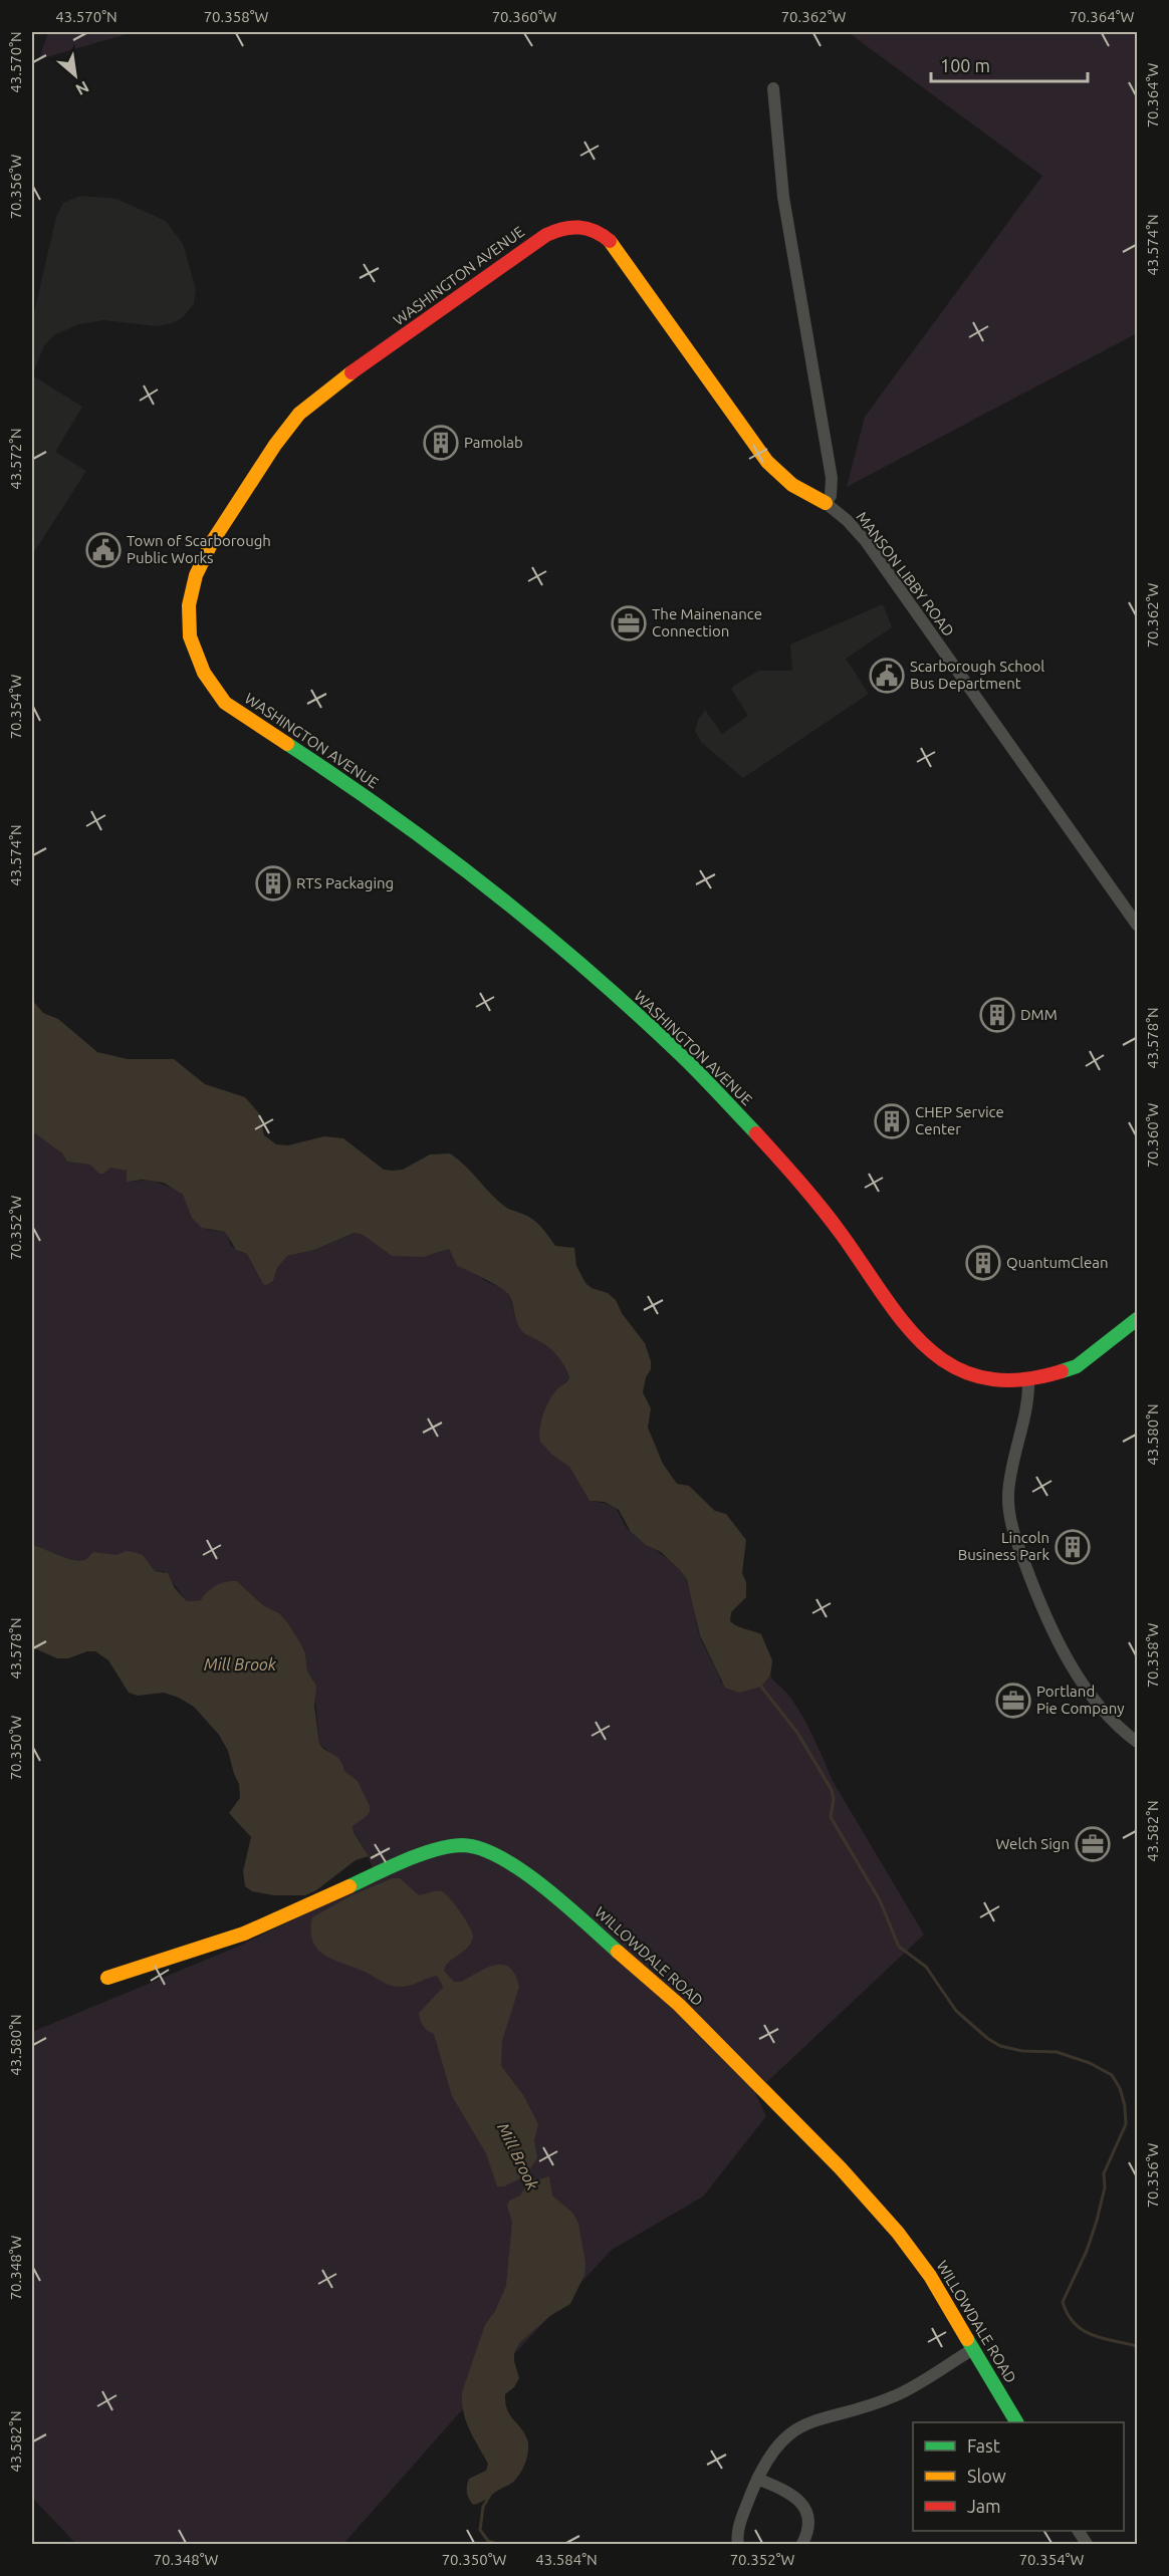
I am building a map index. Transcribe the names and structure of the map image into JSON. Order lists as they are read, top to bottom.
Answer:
{
  "streets": {
    "street": ["WASHINGTON AVENUE", "MANSON LIBBY ROAD", "WILLOWDALE ROAD"]
  },
  "crossings": [
    ["WASHINGTON AVENUE", "MANSON LIBBY ROAD"]
  ],
  "water": ["Mill Brook"],
  "places": {
    "building": [
      "Pamolab",
      "RTS Packaging",
      "DMM",
      "CHEP Service Center",
      "QuantumClean",
      "Lincoln Business Park"
    ],
    "public building": ["Town of Scarborough Public Works", "Scarborough School Bus Department"],
    "office": ["The Mainenance Connection", "Portland Pie Company", "Welch Sign"]
  },
  "legend": ["Fast", "Slow", "Jam"],
  "scale_bar": "100 m",
  "north": "bottom right",
  "coordinates": [
    "43.570°N",
    "70.358°W",
    "70.360°W",
    "70.362°W",
    "70.364°W",
    "70.356°W",
    "43.574°N",
    "43.572°N",
    "70.354°W",
    "43.578°N",
    "70.352°W",
    "43.580°N",
    "70.350°W",
    "43.582°N",
    "70.348°W",
    "43.584°N"
  ]
}
